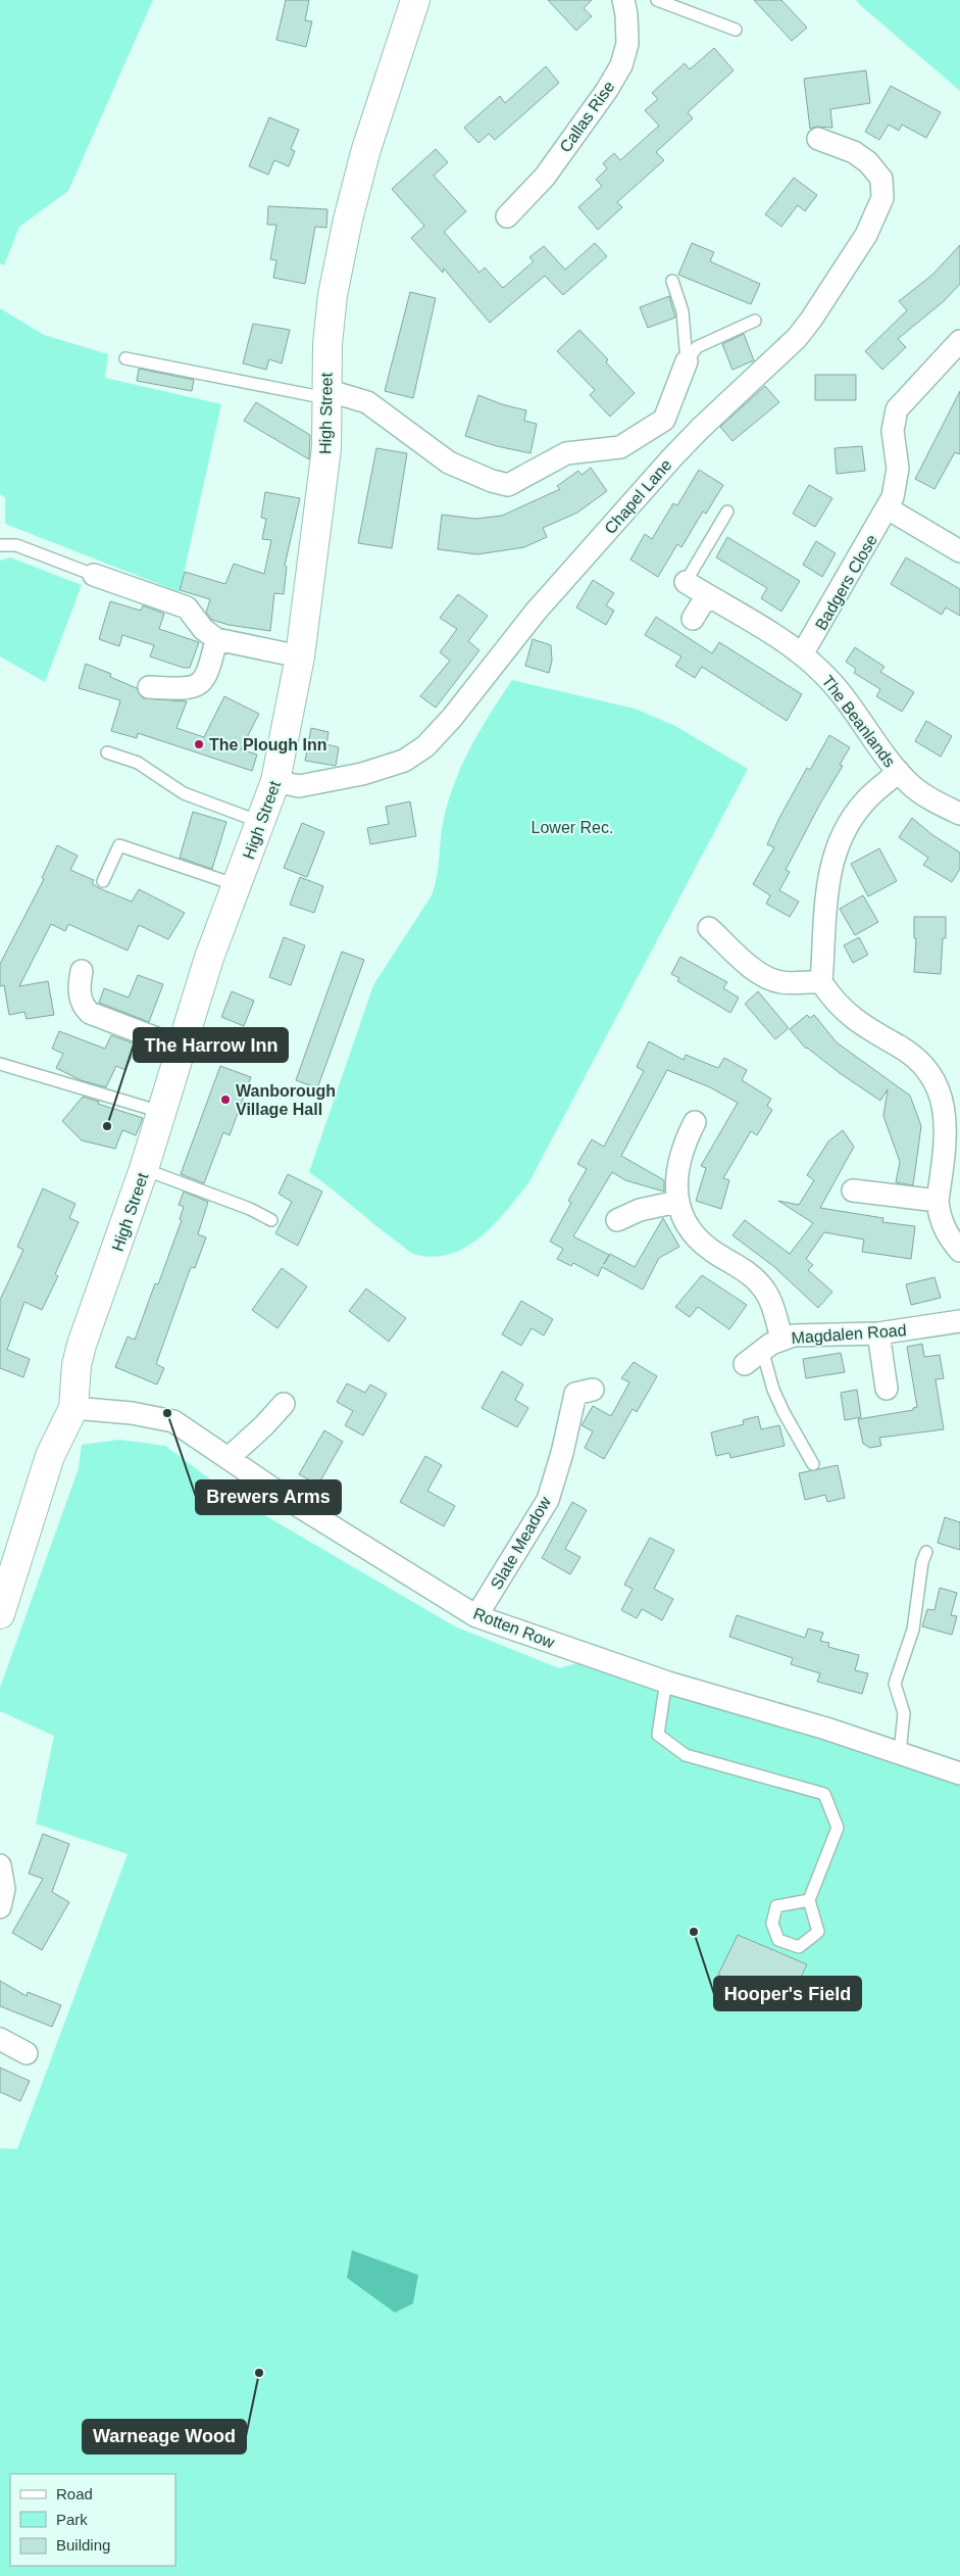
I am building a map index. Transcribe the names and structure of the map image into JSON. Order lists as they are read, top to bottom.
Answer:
{
  "streets": {
    "street": [
      "Callas Rise",
      "High Street",
      "Chapel Lane",
      "Badgers Close",
      "The Beanlands",
      "Magdalen Road",
      "Slate Meadow",
      "Rotten Row"
    ]
  },
  "crossings": [
    ["High Street", "Chapel Lane"],
    ["High Street", "Rotten Row"],
    ["Badgers Close", "The Beanlands"],
    ["Slate Meadow", "Rotten Row"]
  ],
  "parks": ["Lower Rec."],
  "places": [
    "The Plough Inn",
    "Wanborough Village Hall",
    "The Harrow Inn",
    "Brewers Arms",
    "Hooper's Field",
    "Warneage Wood"
  ],
  "legend": ["Road", "Park", "Building"]
}
